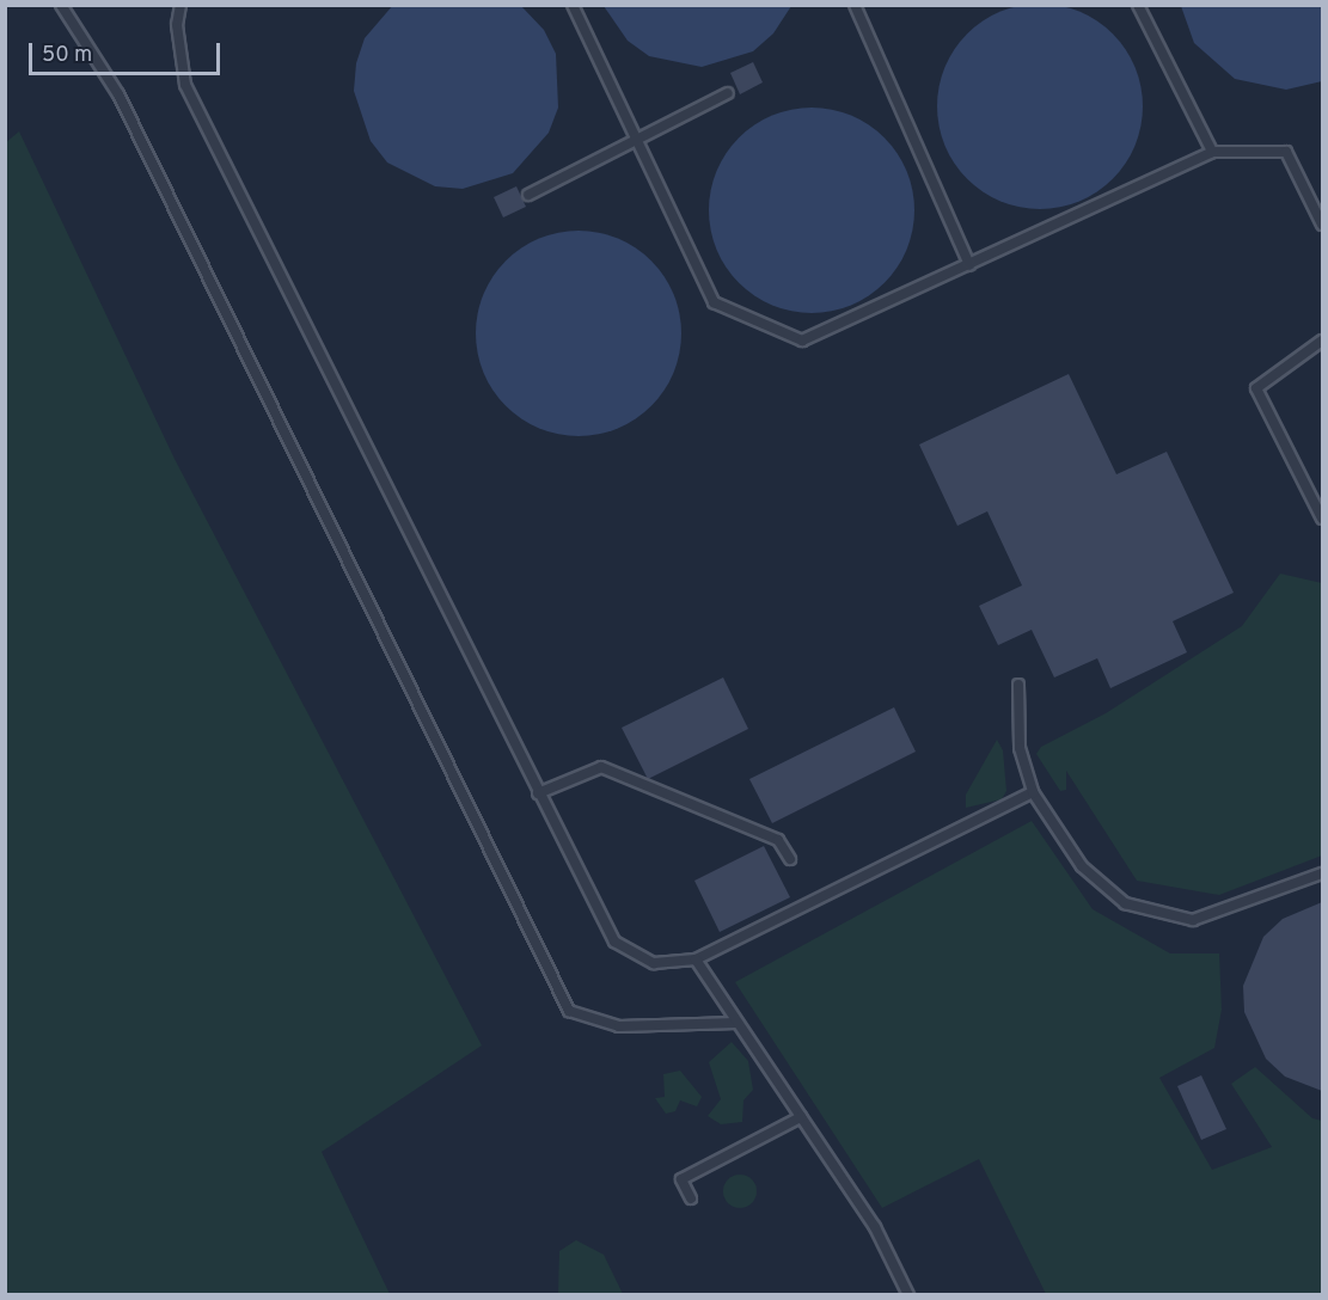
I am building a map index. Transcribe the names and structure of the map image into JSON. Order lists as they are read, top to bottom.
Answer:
{
  "scale_bar": "50 m"
}
